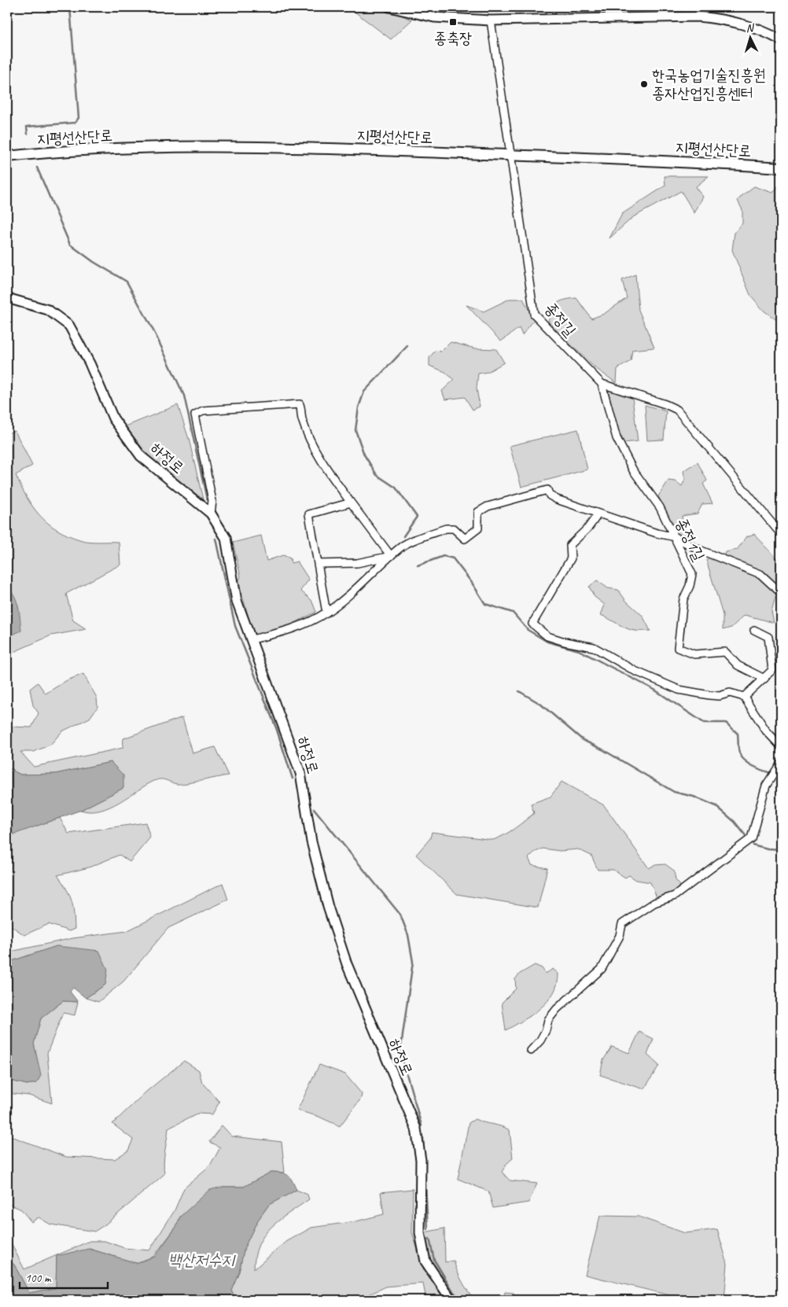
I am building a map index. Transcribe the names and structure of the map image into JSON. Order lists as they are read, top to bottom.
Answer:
{
  "streets": {
    "main road": ["지평선산단로"],
    "street": ["종정길", "하정로", "종정1길"]
  },
  "crossings": [
    ["지평선산단로", "종정길"],
    ["종정길", "종정1길"]
  ],
  "water": ["백산저수지"],
  "places": {
    "transit": ["종축장"],
    "other": ["한국농업기술진흥원 종자산업진흥센터"]
  },
  "scale_bar": "100 m",
  "north": "top"
}
